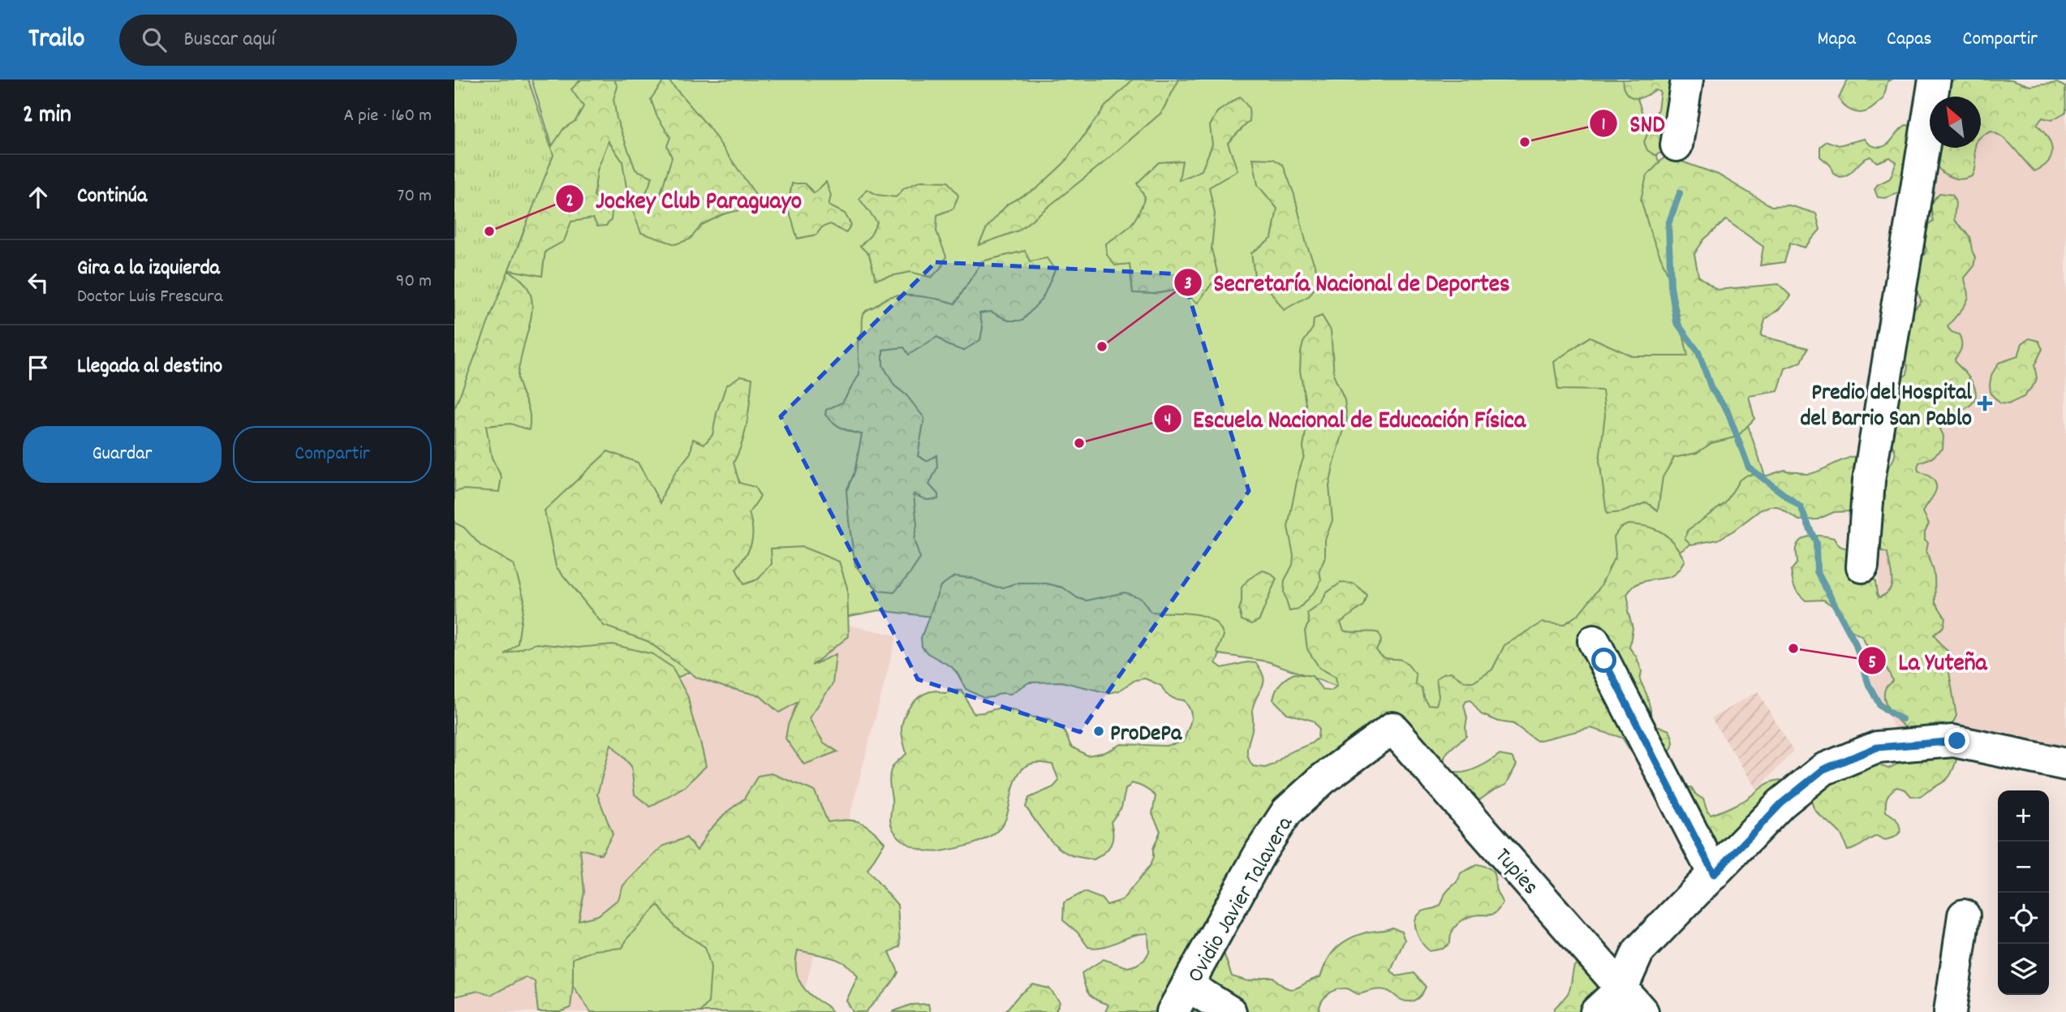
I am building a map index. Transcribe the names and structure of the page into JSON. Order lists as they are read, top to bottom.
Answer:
{
  "streets": {
    "street": ["Tupies", "Ovidio Javier Talavera"]
  },
  "crossings": [
    ["Tupies", "Ovidio Javier Talavera"]
  ],
  "places": {
    "other": [
      "SND",
      "Jockey Club Paraguayo",
      "Secretaría Nacional de Deportes",
      "Escuela Nacional de Educación Física",
      "La Yuteña",
      "ProDePa"
    ],
    "health": ["Predio del Hospital del Barrio San Pablo"]
  },
  "north": "top left",
  "page": {
    "header": "Trailo",
    "search": "Buscar aquí",
    "nav": ["Mapa", "Capas", "Compartir"],
    "heading": ["2 min", "A pie · 160 m"],
    "list": [
      ["Continúa", "70 m"],
      ["Gira a la izquierda", "Doctor Luis Frescura", "90 m"],
      "Llegada al destino"
    ],
    "buttons": ["Guardar", "Compartir"],
    "map_buttons": ["+", "−"]
  }
}
